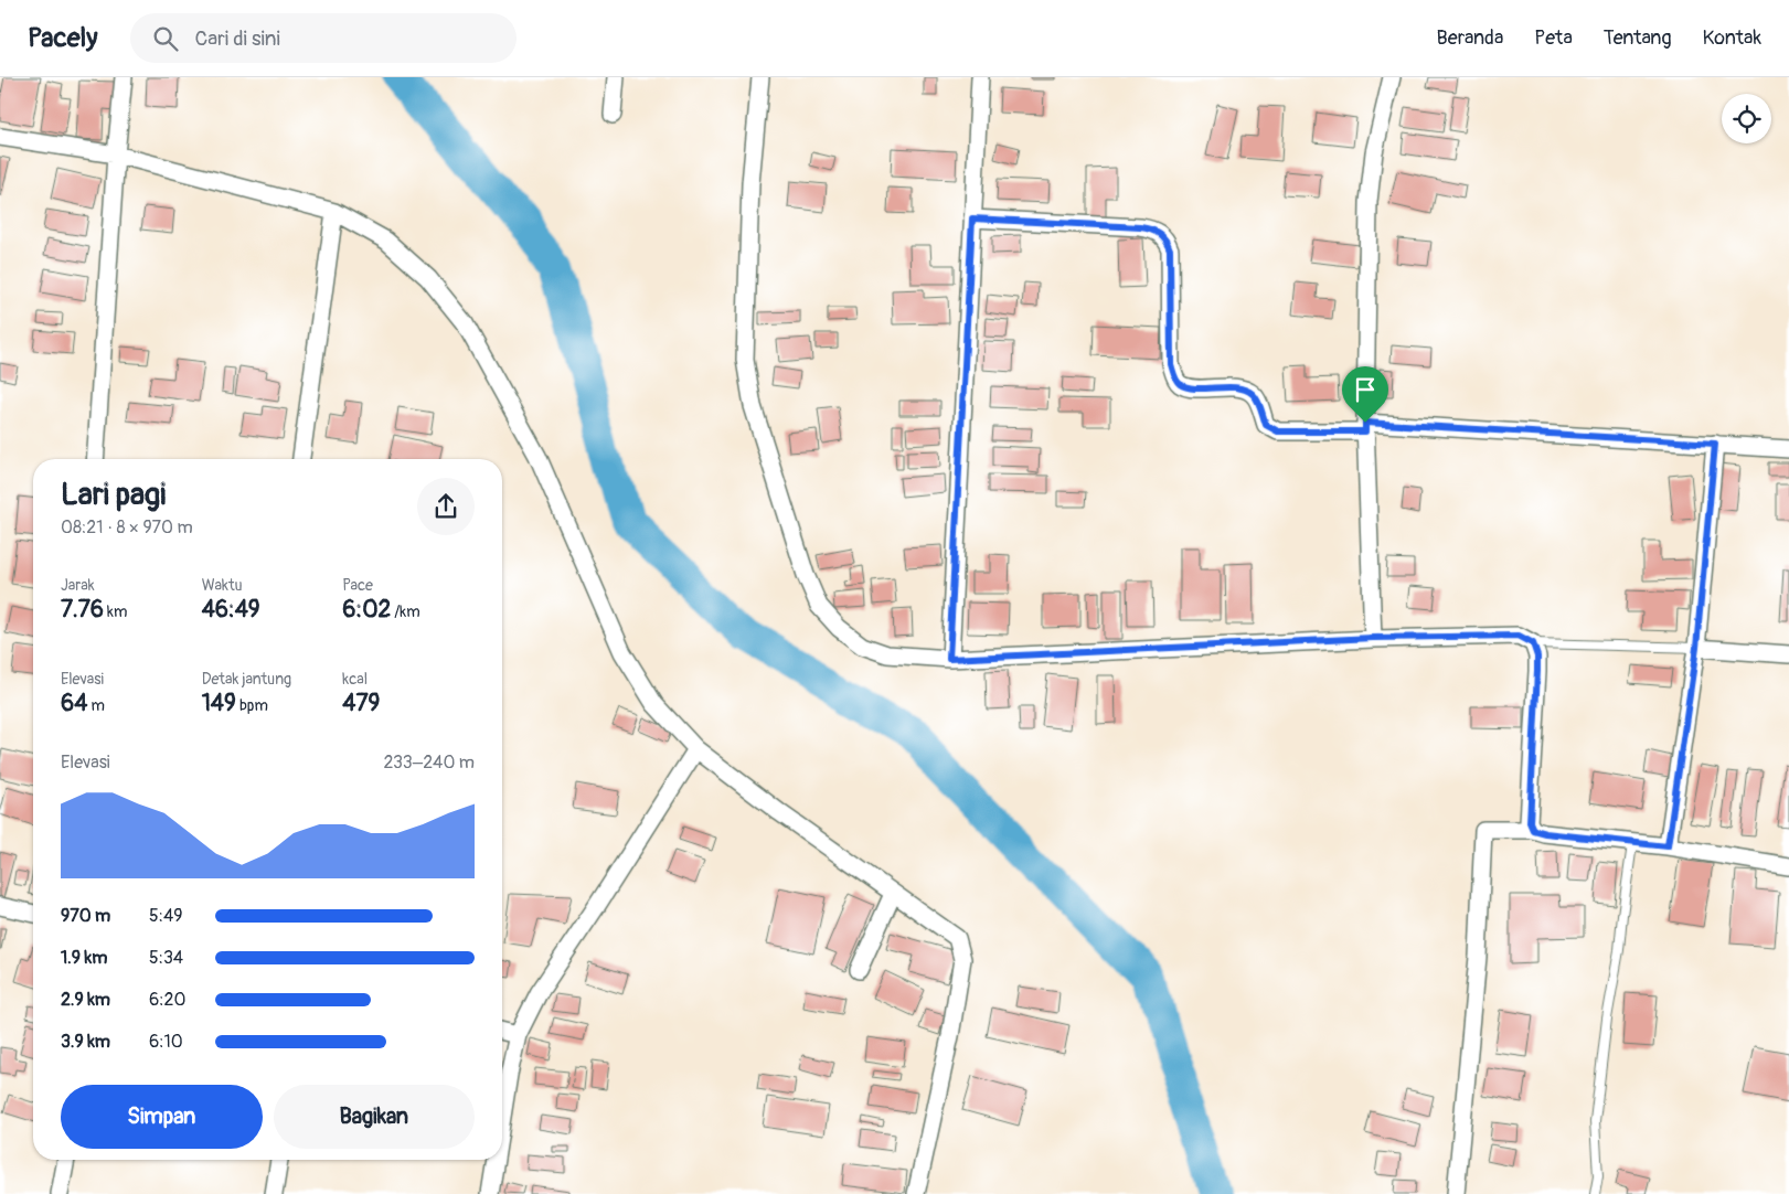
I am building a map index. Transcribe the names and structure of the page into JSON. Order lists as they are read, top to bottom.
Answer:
{
  "page": {
    "header": "Pacely",
    "search": "Cari di sini",
    "nav": [
      "Beranda",
      "Peta",
      "Tentang",
      "Kontak"
    ],
    "heading": ["Lari pagi", "08:21 · 8 × 970 m"],
    "stats": [
      ["Jarak", "7.76 km"],
      ["Waktu", "46:49"],
      ["Pace", "6:02 /km"],
      ["Elevasi", "64 m"],
      ["Detak jantung", "149 bpm"],
      ["kcal", "479"]
    ],
    "chart": ["Elevasi", "233–240 m"],
    "list": [
      {
        "name": "970 m",
        "note": "5:49"
      },
      {
        "name": "1.9 km",
        "note": "5:34"
      },
      {
        "name": "2.9 km",
        "note": "6:20"
      },
      {
        "name": "3.9 km",
        "note": "6:10"
      }
    ],
    "buttons": ["Simpan", "Bagikan"]
  }
}
